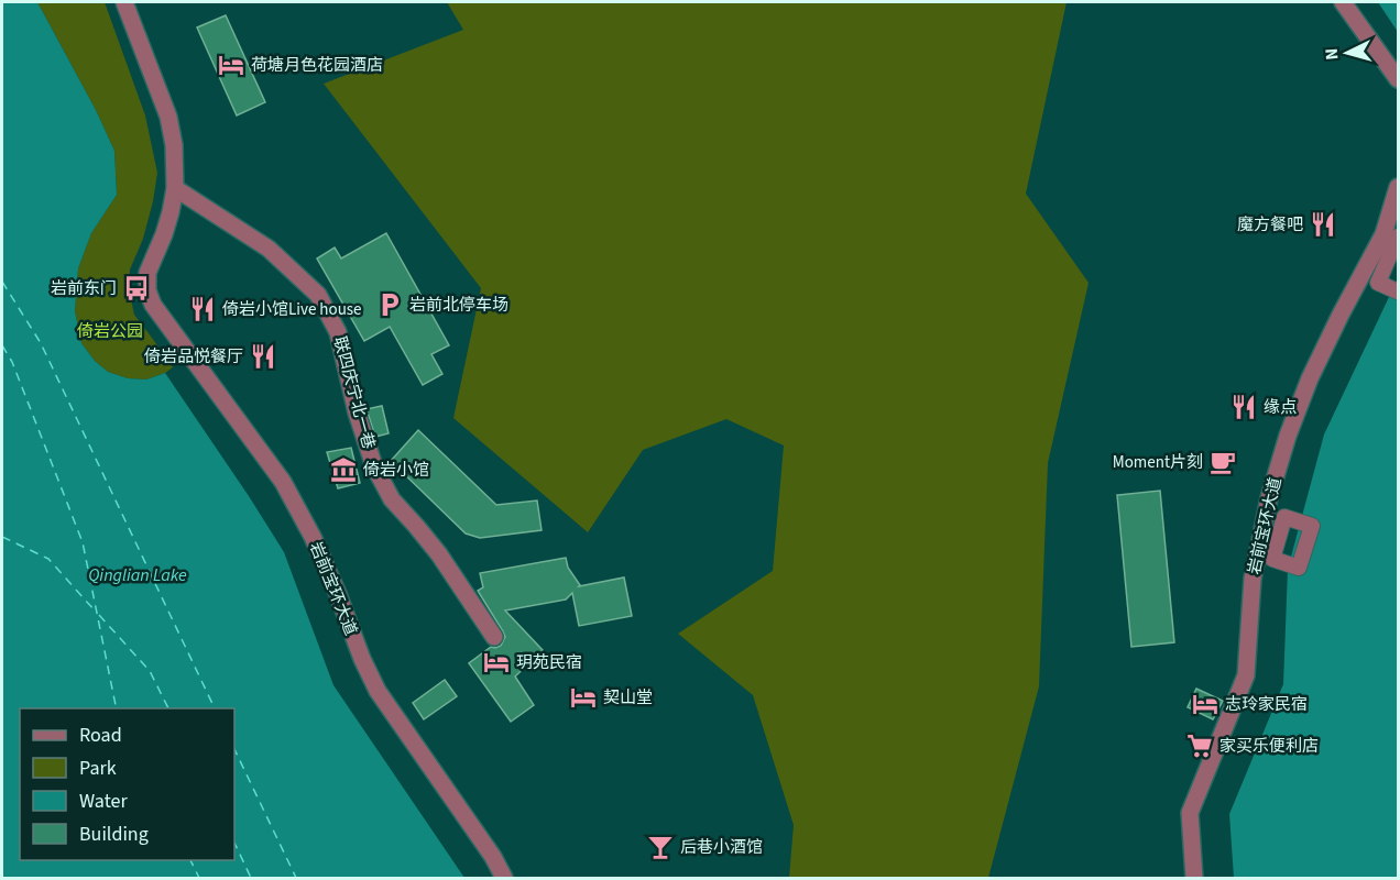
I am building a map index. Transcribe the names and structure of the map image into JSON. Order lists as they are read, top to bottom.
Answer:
{
  "streets": {
    "street": ["联四庆宁北一巷", "岩前宝环大道"]
  },
  "crossings": [
    ["联四庆宁北一巷", "岩前宝环大道"]
  ],
  "water": ["Qinglian Lake"],
  "parks": ["倚岩公园"],
  "places": {
    "hotel": [
      "荷塘月色花园酒店",
      "玥苑民宿",
      "契山堂",
      "志玲家民宿"
    ],
    "restaurant": [
      "魔方餐吧",
      "倚岩小馆Live house",
      "倚岩品悦餐厅",
      "缘点"
    ],
    "bus stop": ["岩前东门"],
    "parking": ["岩前北停车场"],
    "cafe": ["Moment片刻"],
    "museum": ["倚岩小馆"],
    "supermarket": ["家买乐便利店"],
    "bar": ["后巷小酒馆"]
  },
  "legend": [
    "Road",
    "Park",
    "Water",
    "Building"
  ],
  "north": "left"
}
